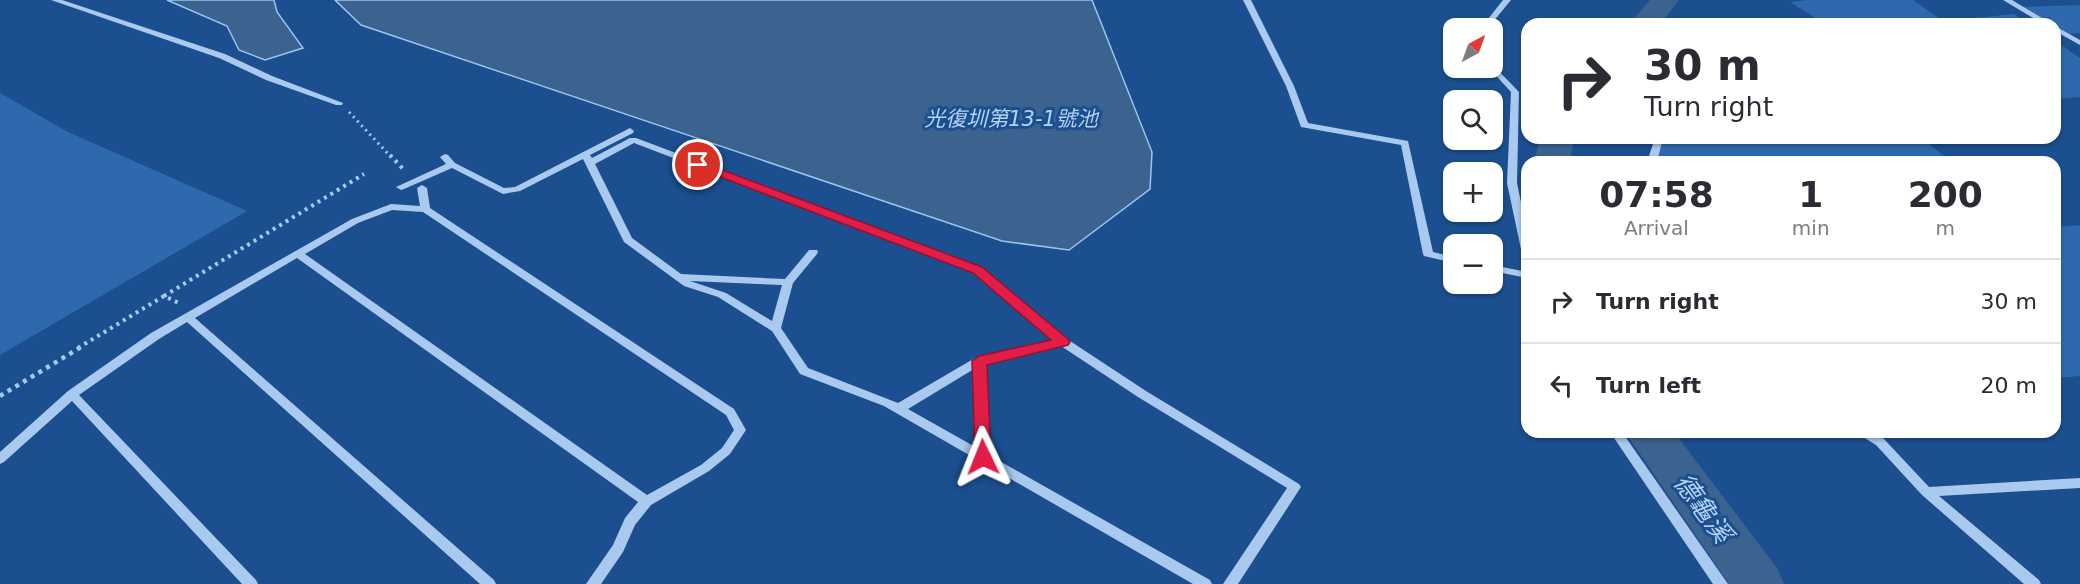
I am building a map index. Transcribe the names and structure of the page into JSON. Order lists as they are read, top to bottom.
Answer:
{
  "water": ["光復圳第13-1號池", "德龜溪"],
  "north": "top right",
  "page": {
    "map_buttons": ["+", "−"],
    "turn": ["30 m", "Turn right"],
    "eta": [
      "07:58",
      "Arrival",
      "1",
      "min",
      "200",
      "m"
    ],
    "list": [
      {
        "name": "Turn right",
        "value": "30 m"
      },
      {
        "name": "Turn left",
        "value": "20 m"
      }
    ]
  }
}
